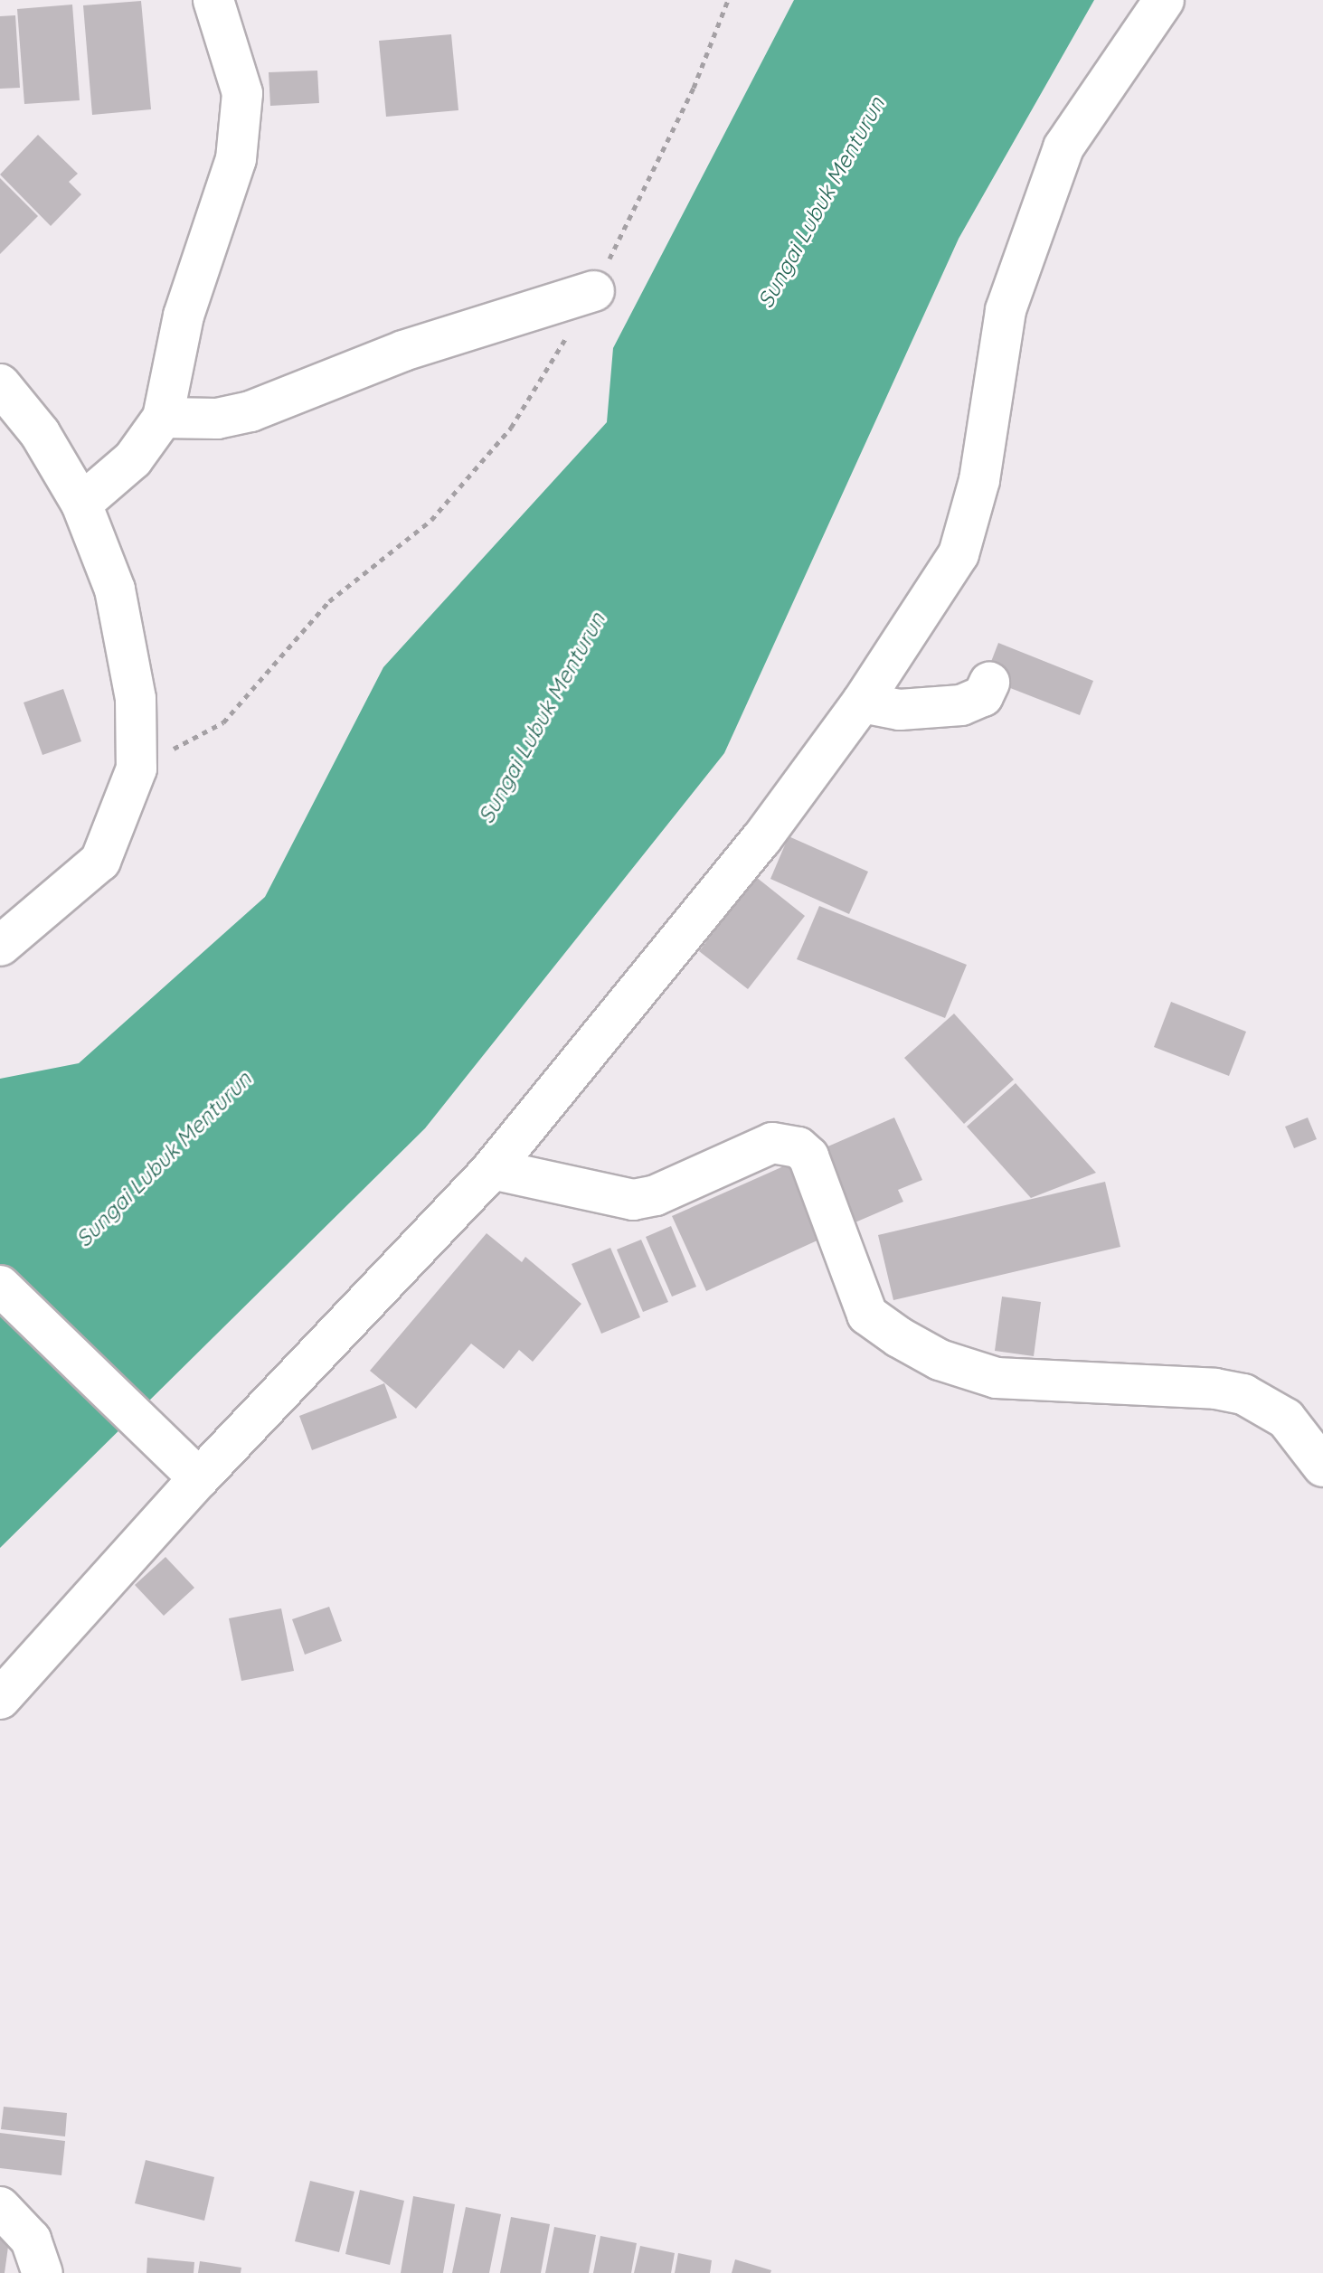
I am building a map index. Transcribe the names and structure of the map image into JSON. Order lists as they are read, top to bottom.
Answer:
{
  "water": ["Sungai Lubuk Menturun"]
}
